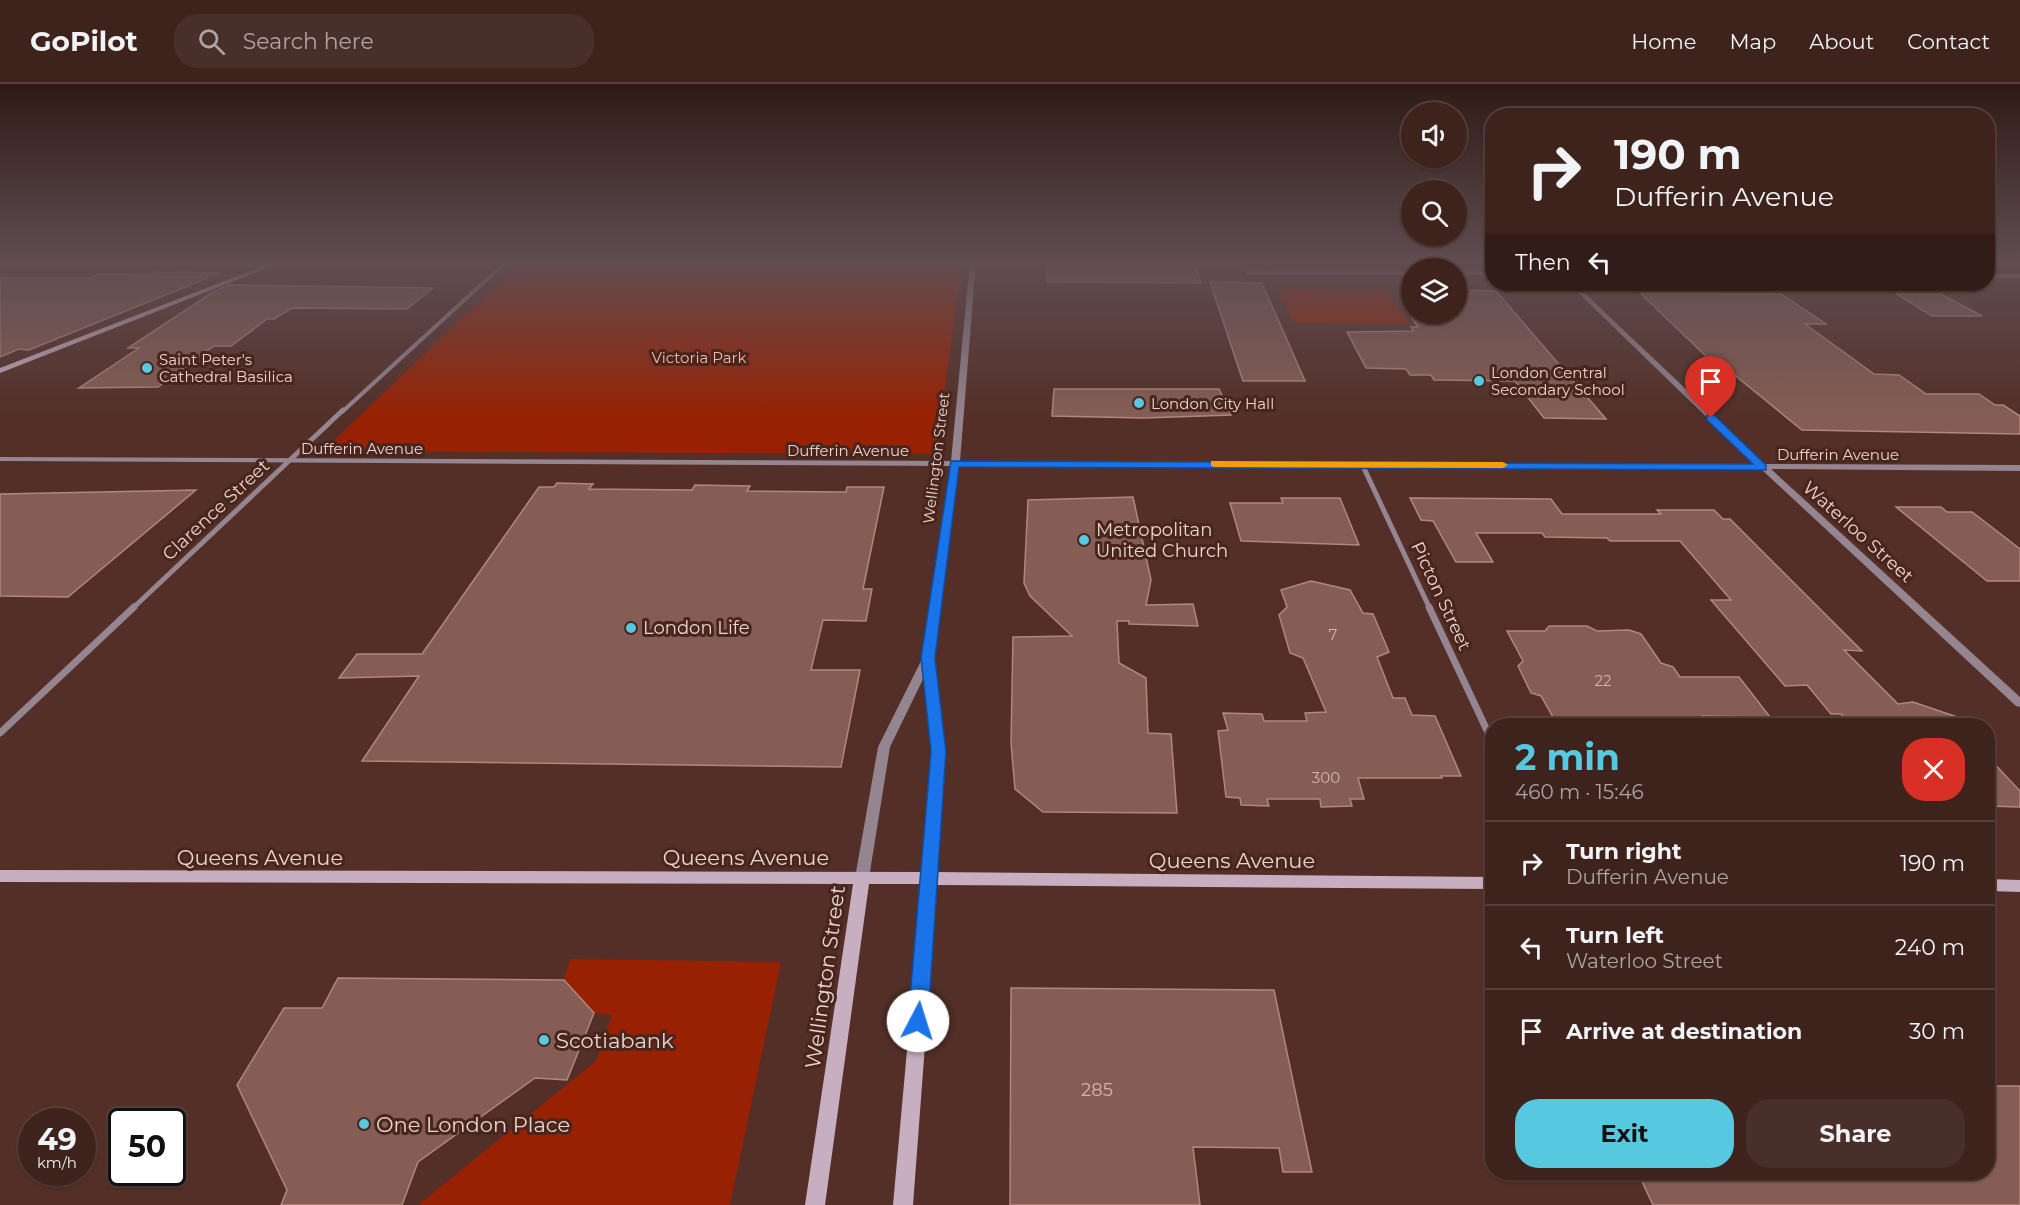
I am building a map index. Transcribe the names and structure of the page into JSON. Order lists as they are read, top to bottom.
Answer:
{
  "streets": {
    "main road": ["Wellington Street", "Queens Avenue"],
    "street": [
      "Dufferin Avenue",
      "Clarence Street",
      "Waterloo Street",
      "Picton Street"
    ]
  },
  "crossings": [
    ["Dufferin Avenue", "Wellington Street"],
    ["Dufferin Avenue", "Clarence Street"],
    ["Dufferin Avenue", "Waterloo Street"],
    ["Dufferin Avenue", "Picton Street"],
    ["Wellington Street", "Queens Avenue"]
  ],
  "parks": ["Victoria Park"],
  "places": [
    "Saint Peter's Cathedral Basilica",
    "London Central Secondary School",
    "London City Hall",
    "Metropolitan United Church",
    "London Life",
    "Scotiabank",
    "One London Place"
  ],
  "house_numbers": [
    "7",
    "22",
    "300",
    "285"
  ],
  "page": {
    "header": "GoPilot",
    "search": "Search here",
    "nav": [
      "Home",
      "Map",
      "About",
      "Contact"
    ],
    "turn": ["190 m", "Dufferin Avenue"],
    "then": "Then",
    "heading": ["2 min", "460 m · 15:46"],
    "list": [
      {
        "name": "Turn right",
        "note": "Dufferin Avenue",
        "value": "190 m"
      },
      {
        "name": "Turn left",
        "note": "Waterloo Street",
        "value": "240 m"
      },
      {
        "name": "Arrive at destination",
        "value": "30 m"
      }
    ],
    "buttons": ["Exit", "Share"],
    "speed": "49 km/h",
    "limit": "50"
  }
}
